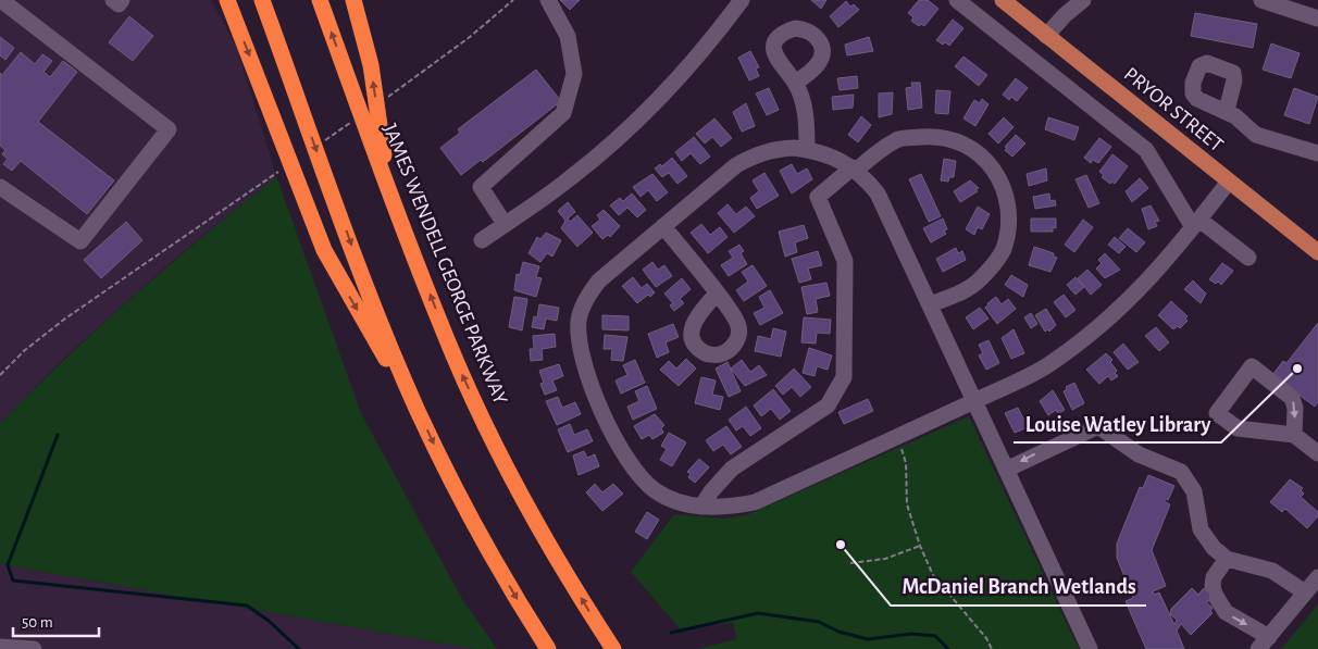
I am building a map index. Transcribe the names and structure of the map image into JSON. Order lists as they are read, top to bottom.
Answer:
{
  "streets": {
    "highway": ["JAMES WENDELL GEORGE PARKWAY"],
    "main road": ["PRYOR STREET"]
  },
  "places": ["Louise Watley Library", "McDaniel Branch Wetlands"],
  "scale_bar": "50 m"
}
